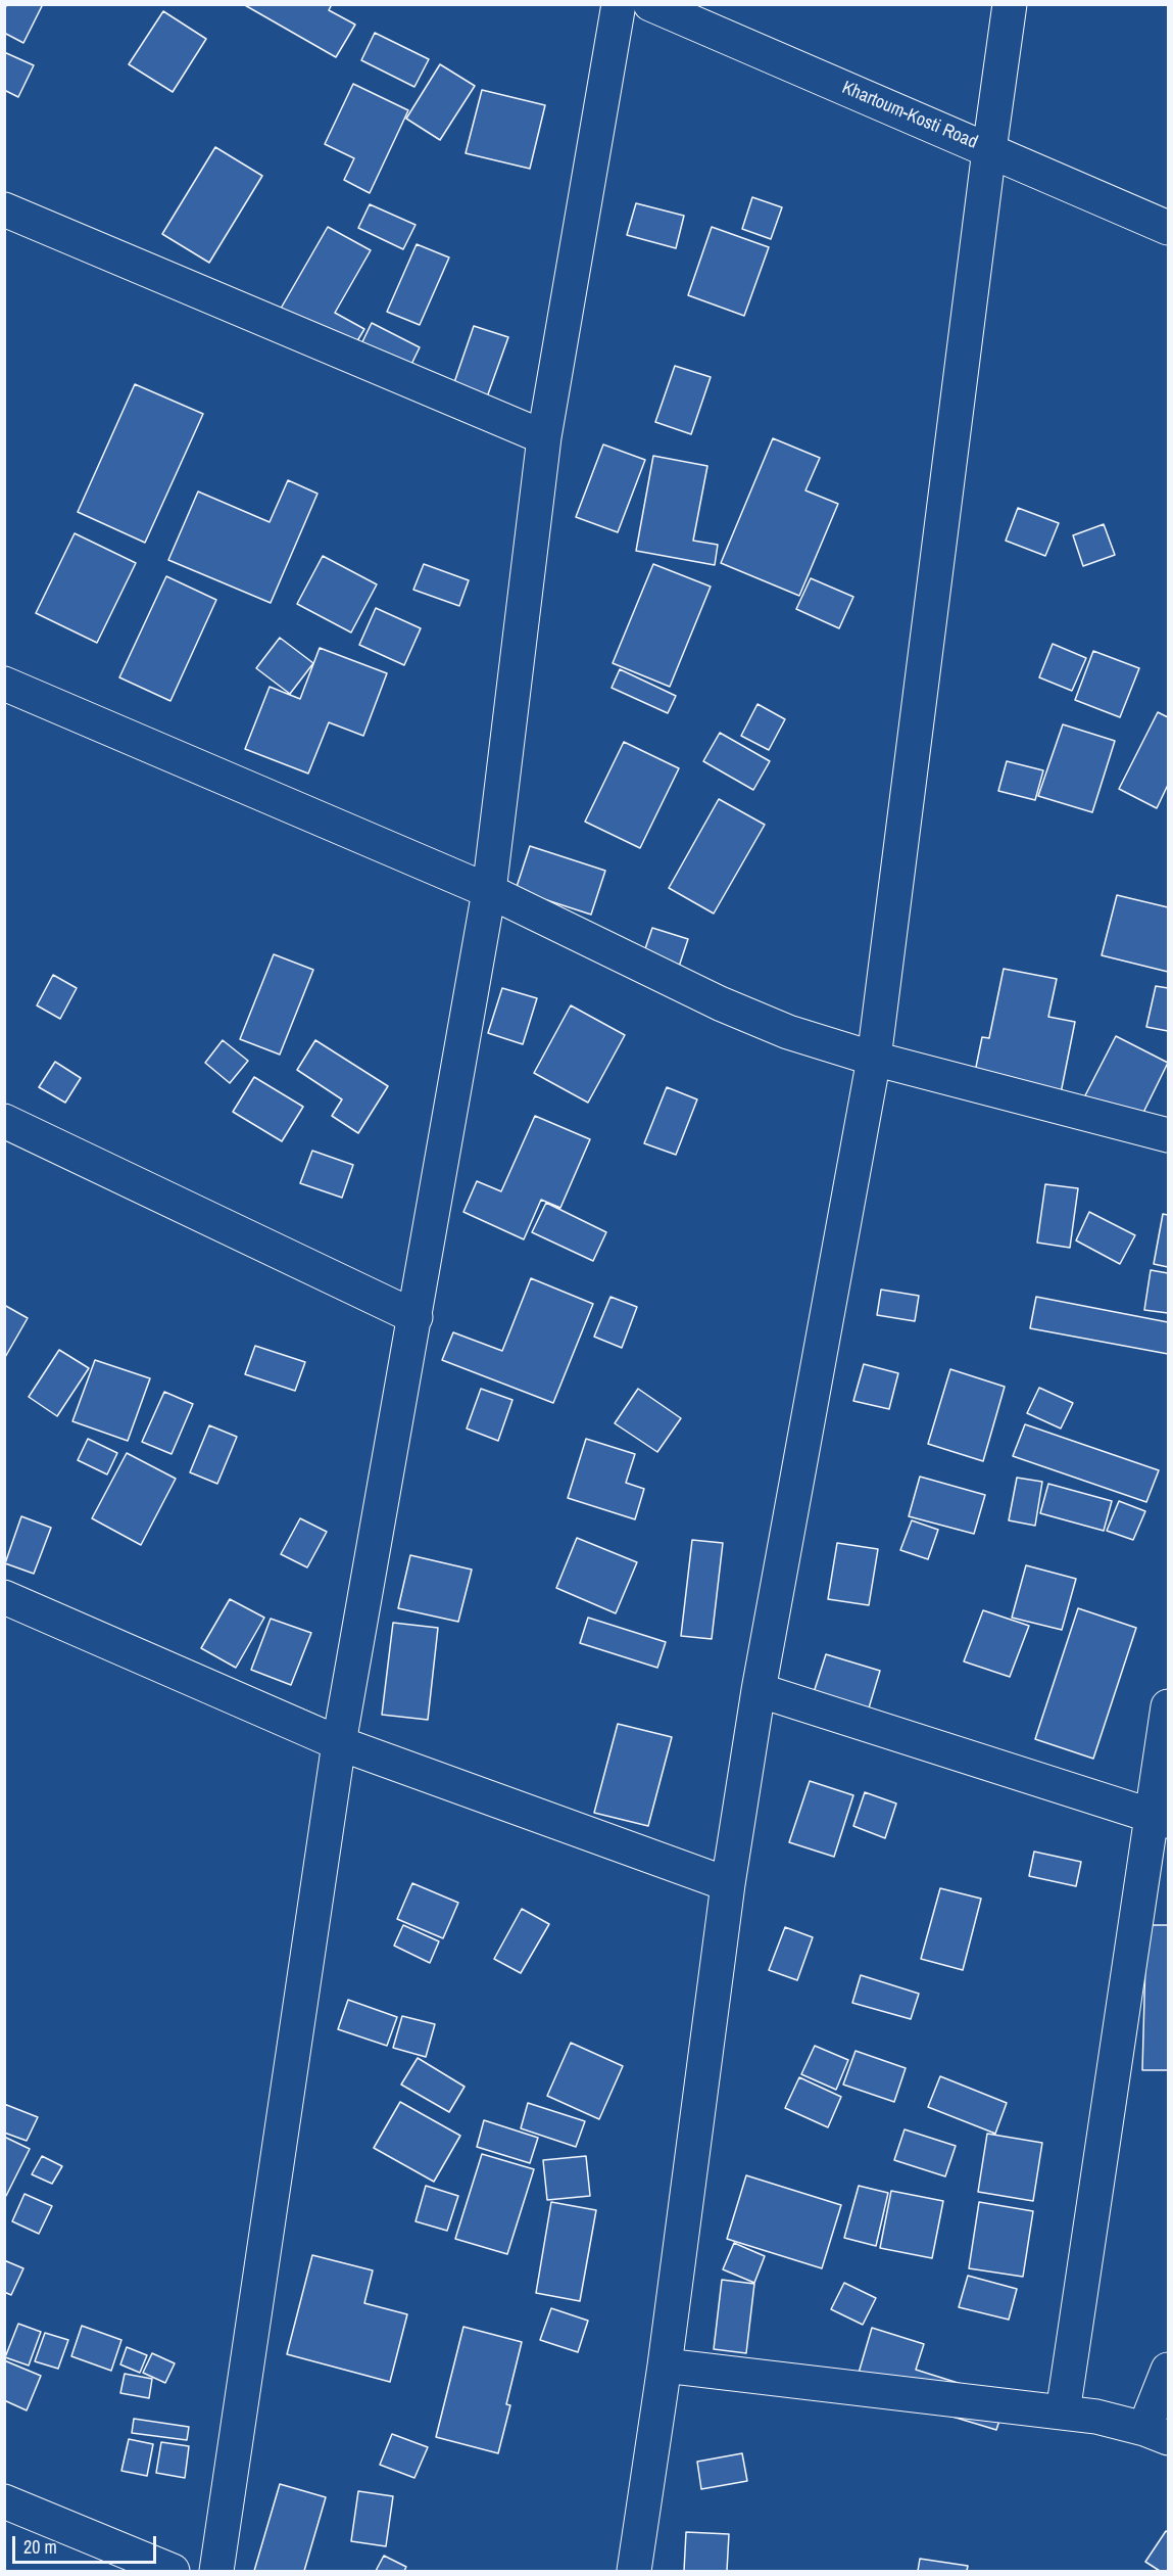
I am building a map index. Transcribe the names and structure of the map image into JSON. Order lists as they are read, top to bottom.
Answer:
{
  "streets": {
    "main road": ["Khartoum-Kosti Road"]
  },
  "scale_bar": "20 m"
}
